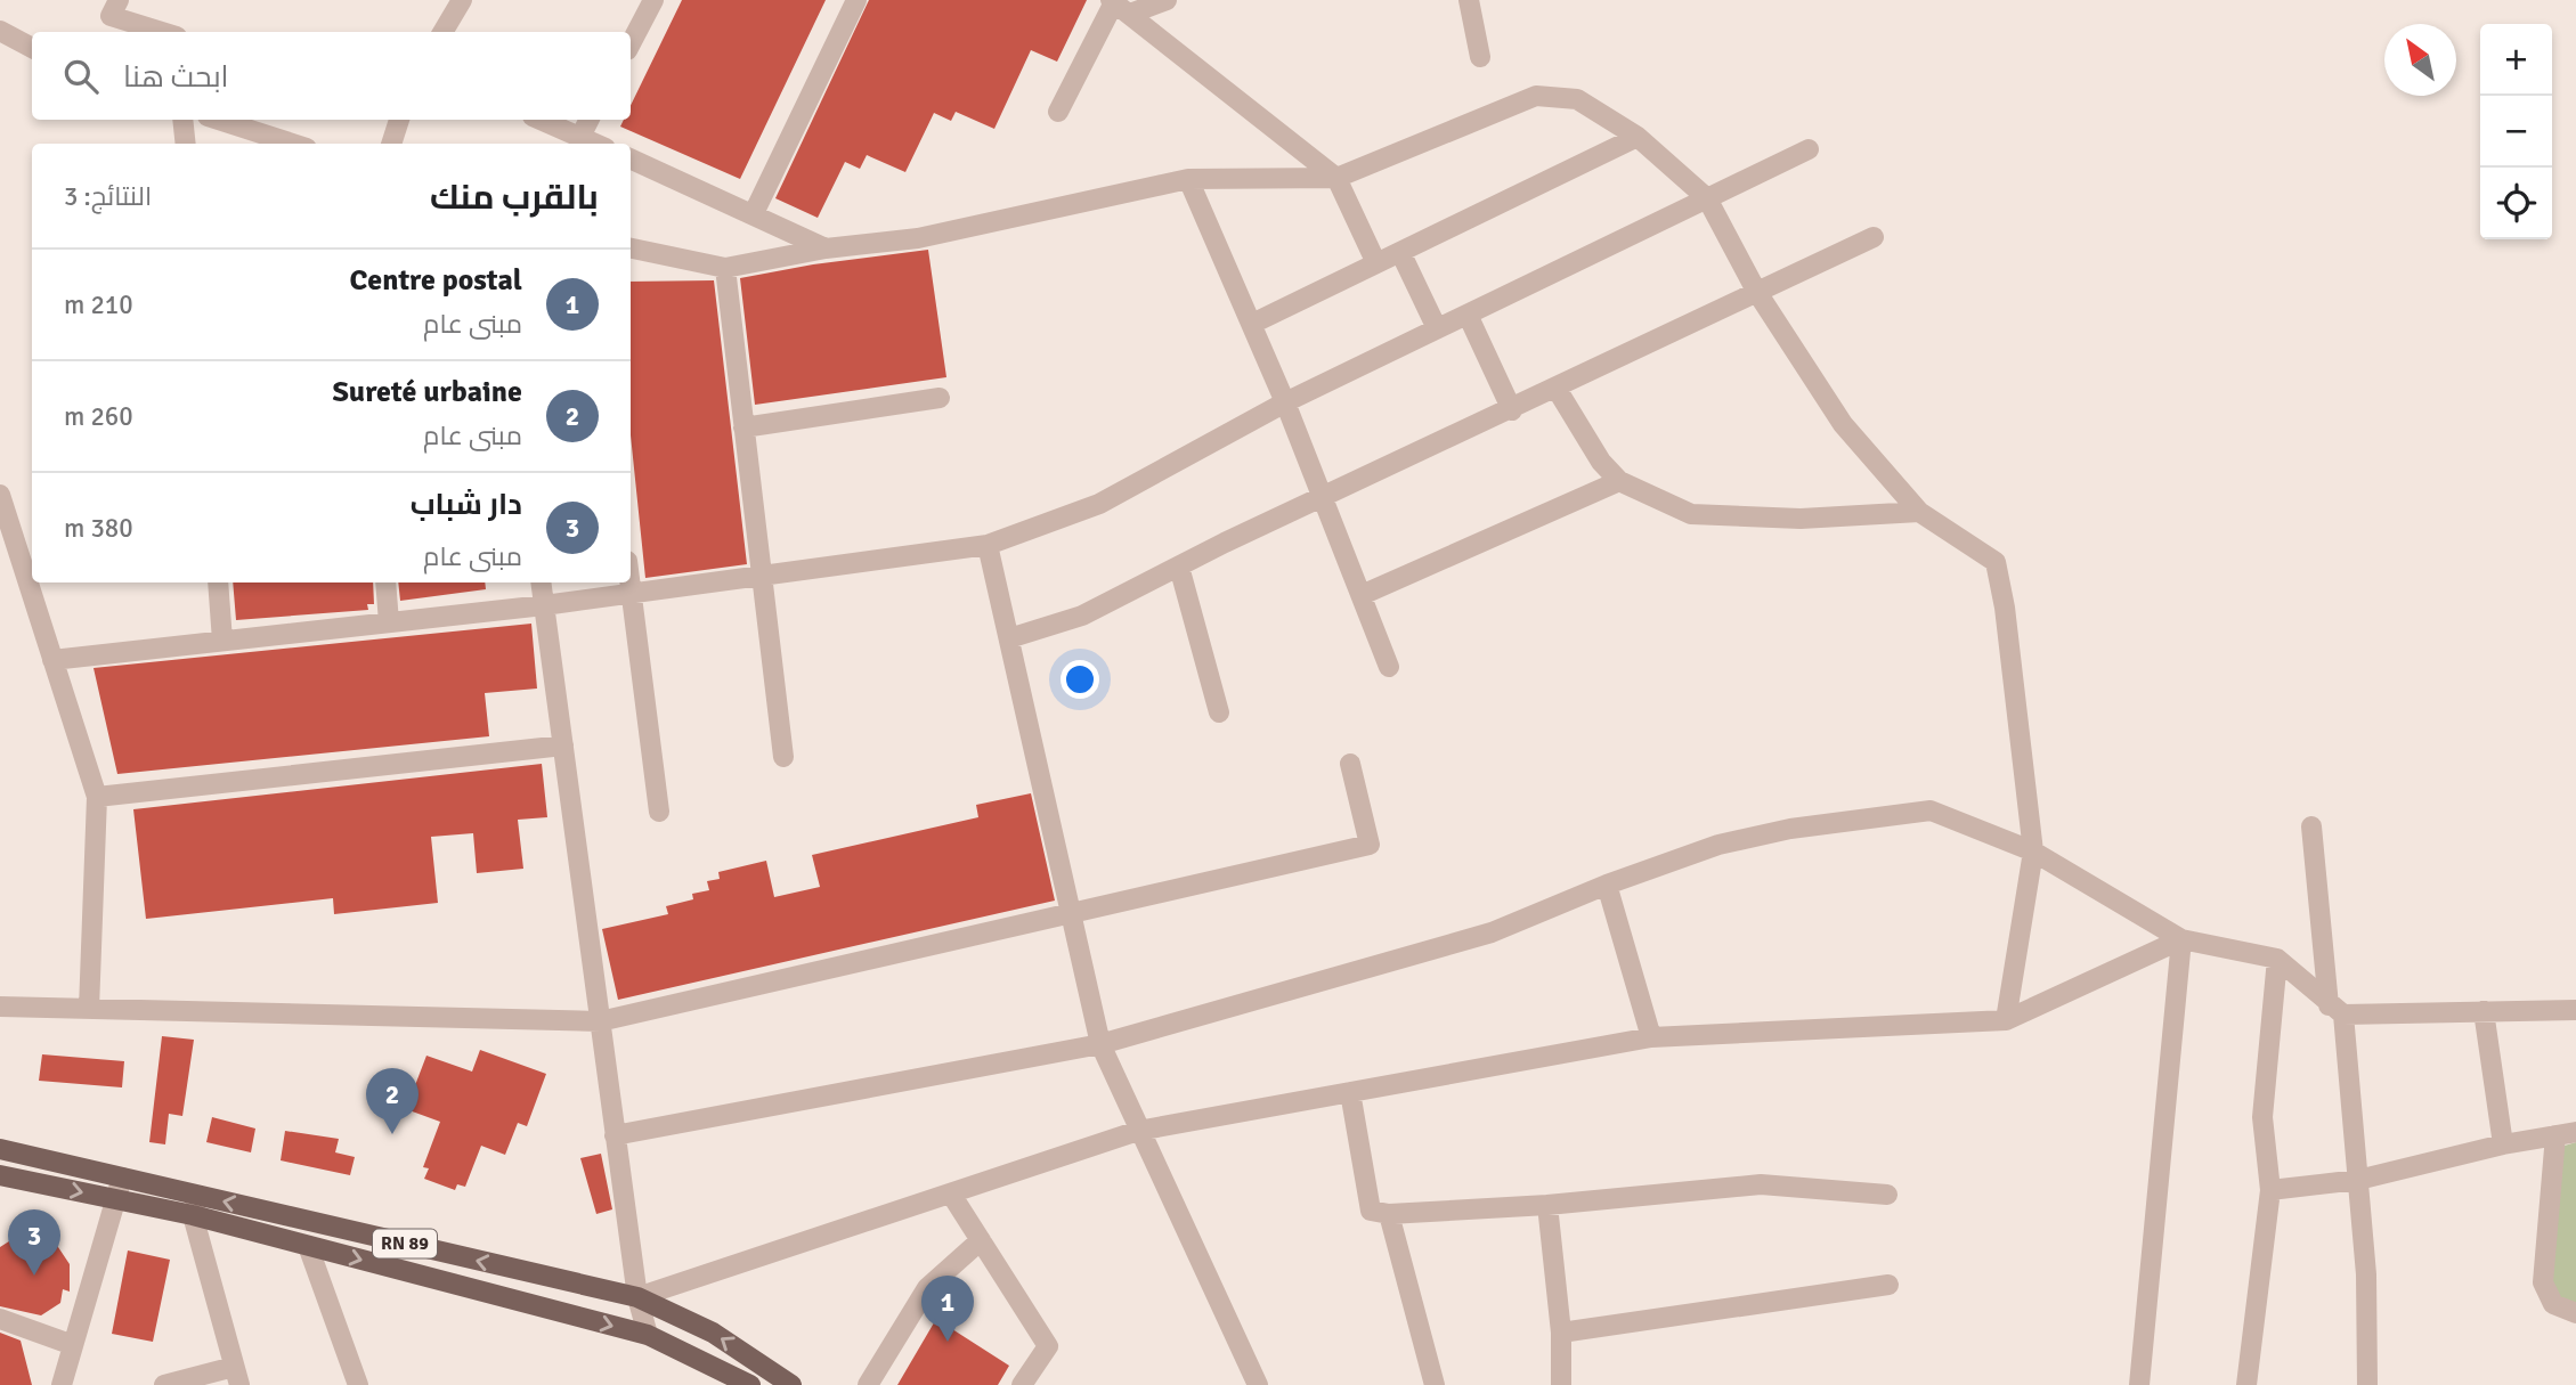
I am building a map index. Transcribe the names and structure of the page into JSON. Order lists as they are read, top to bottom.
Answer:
{
  "streets": {
    "main road": ["RN 89"]
  },
  "north": "top left",
  "page": {
    "map_buttons": ["+", "−"],
    "search": "ابحث هنا",
    "heading": ["بالقرب منك", "النتائج: 3"],
    "list": [
      {
        "mark": "1",
        "name": "Centre postal",
        "note": "مبنى عام",
        "value": "210 m"
      },
      {
        "mark": "2",
        "name": "Sureté urbaine",
        "note": "مبنى عام",
        "value": "260 m"
      },
      {
        "mark": "3",
        "name": "دار شباب",
        "note": "مبنى عام",
        "value": "380 m"
      }
    ],
    "pins": ["2", "3", "1"]
  }
}
